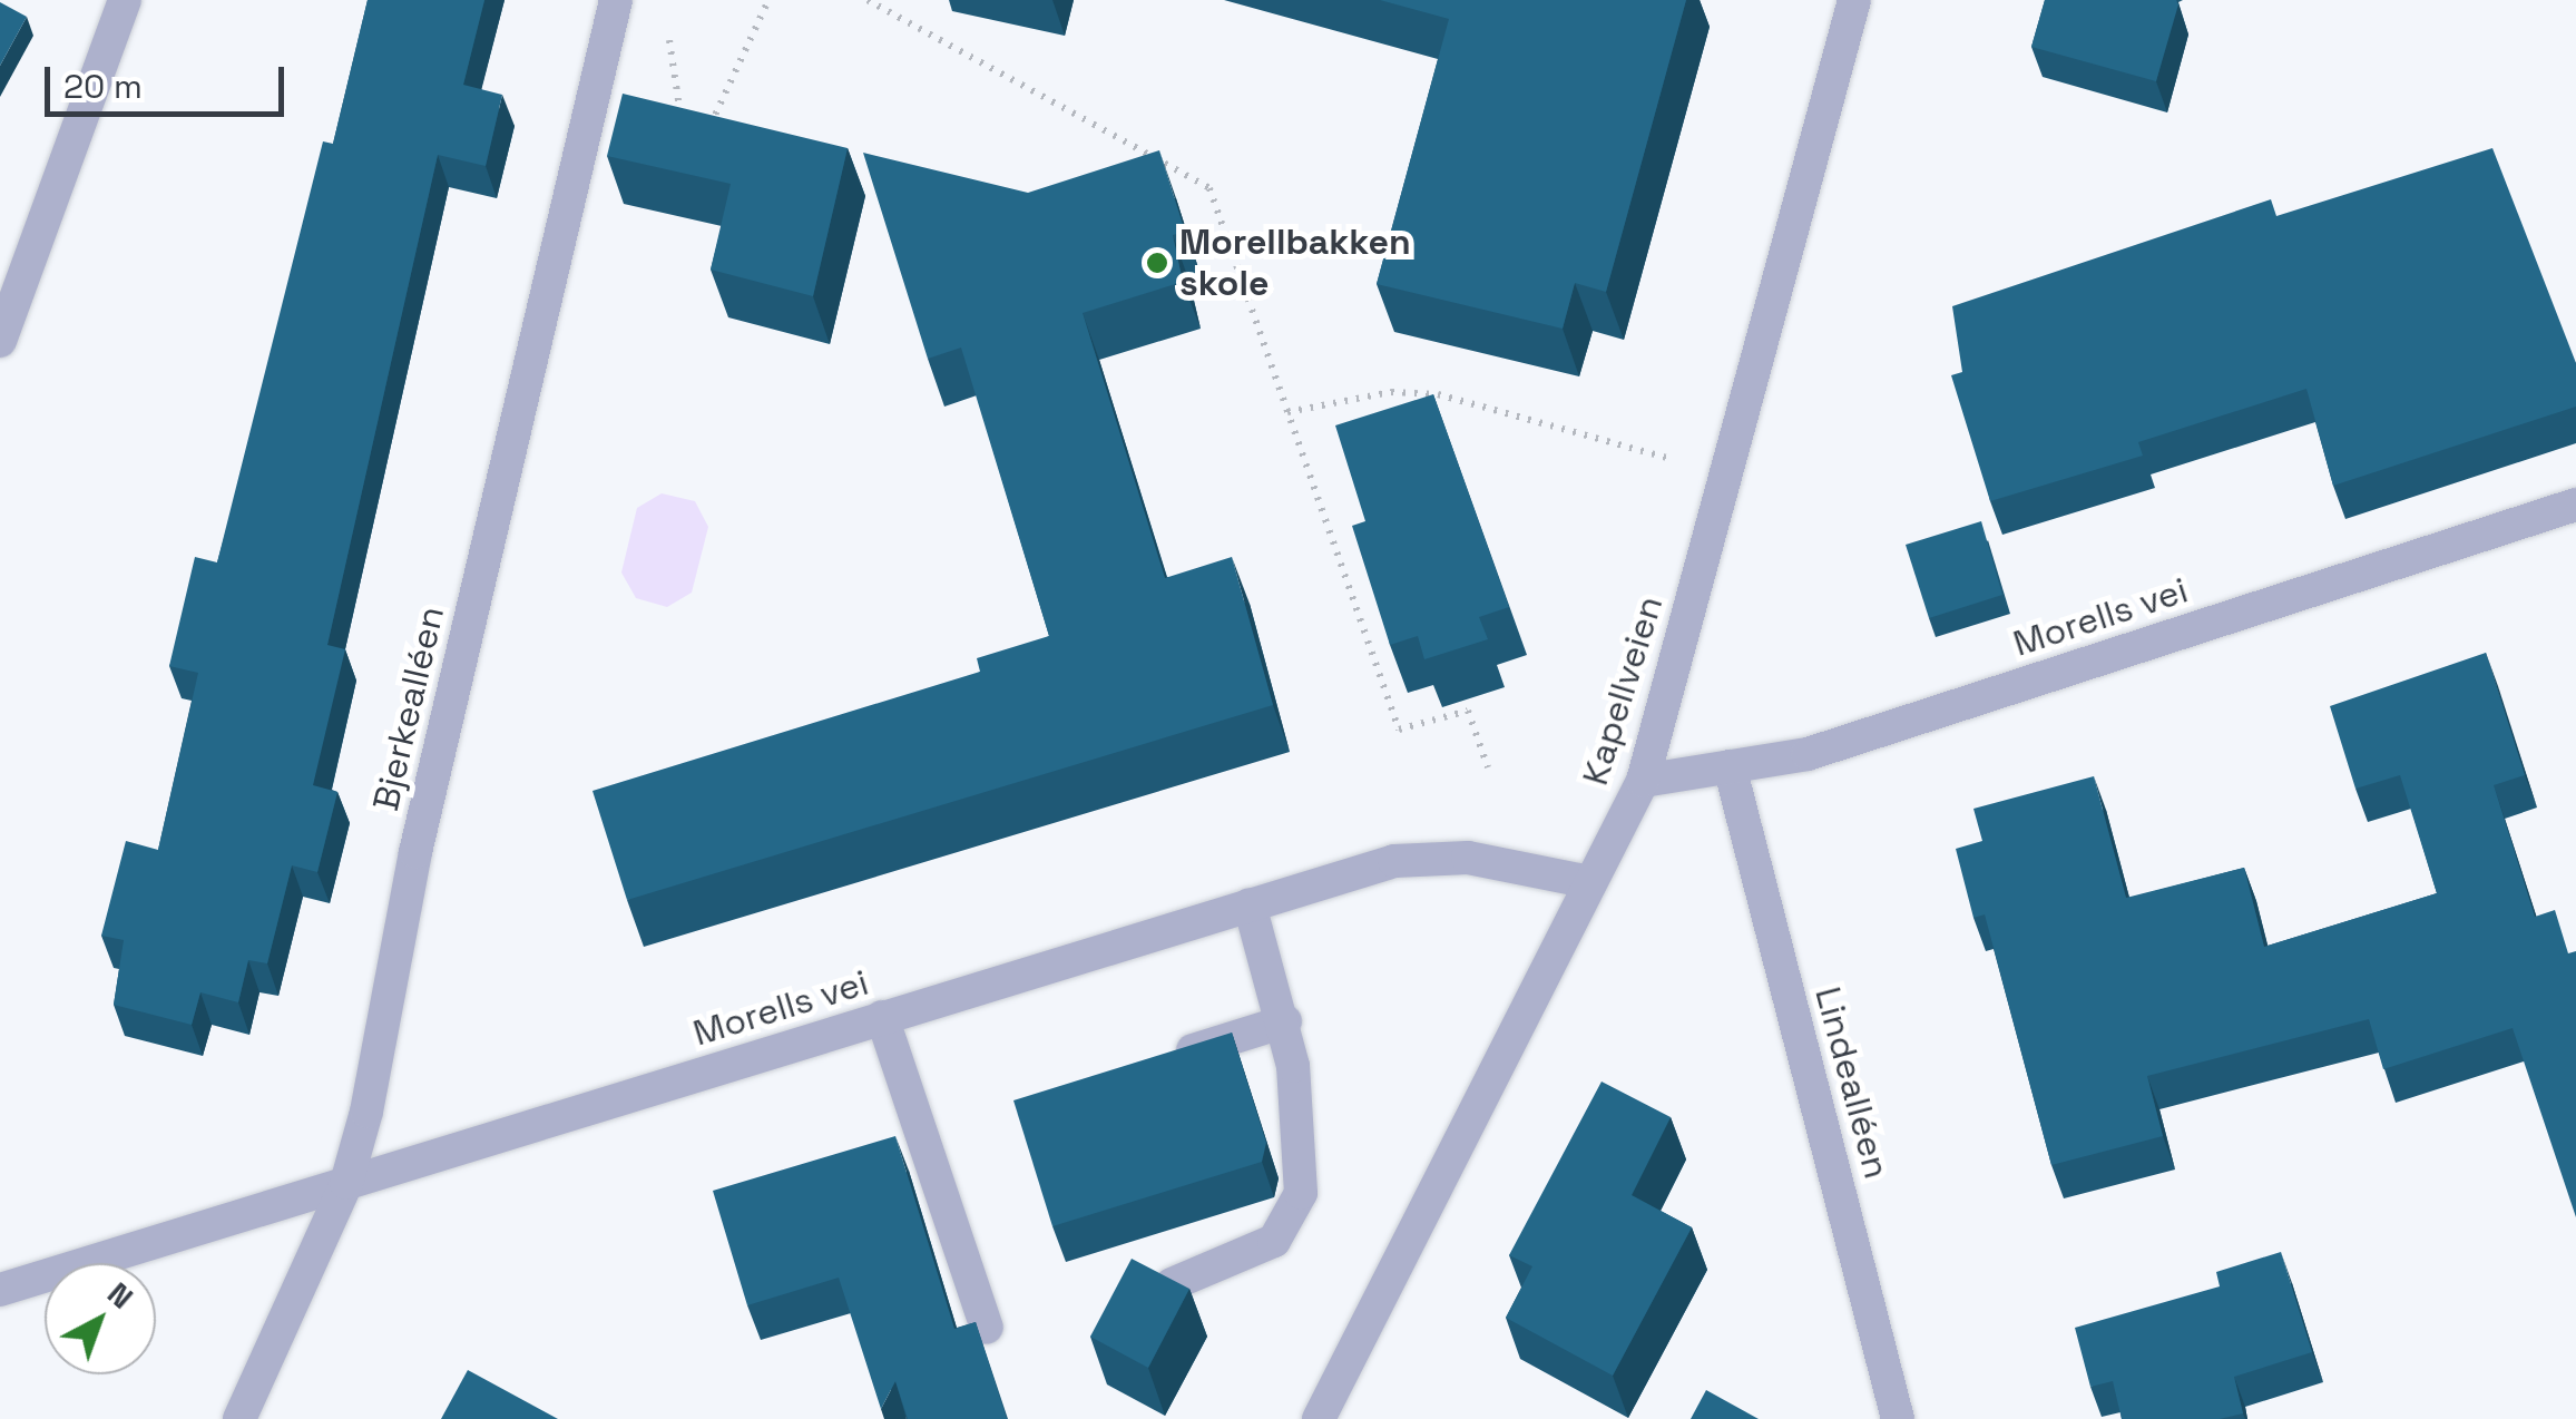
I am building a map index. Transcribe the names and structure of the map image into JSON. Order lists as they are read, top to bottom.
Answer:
{
  "streets": {
    "street": [
      "Morells vei",
      "Kapellveien",
      "Bjerkealléen",
      "Lindealléen"
    ]
  },
  "crossings": [
    ["Morells vei", "Kapellveien"],
    ["Morells vei", "Bjerkealléen"],
    ["Morells vei", "Lindealléen"]
  ],
  "places": ["Morellbakken skole"],
  "scale_bar": "20 m",
  "north": "top right"
}
